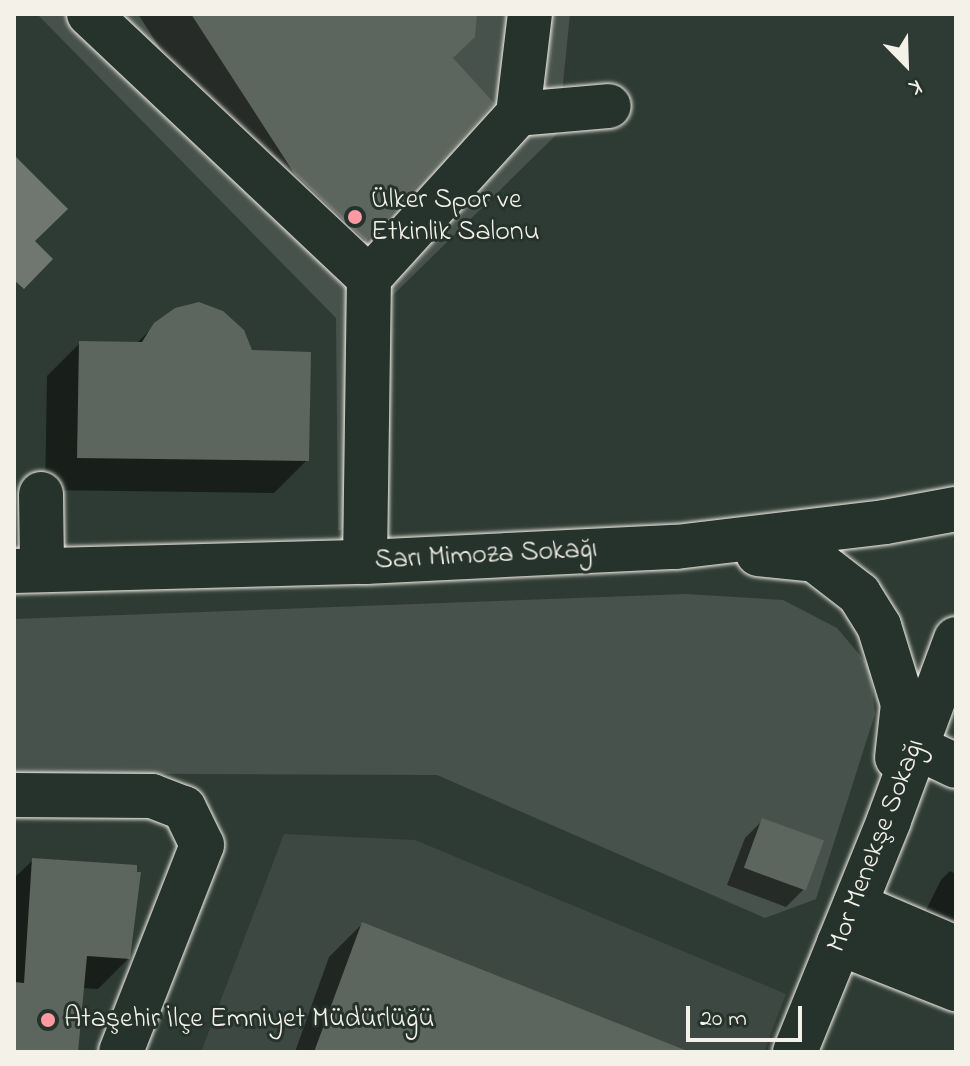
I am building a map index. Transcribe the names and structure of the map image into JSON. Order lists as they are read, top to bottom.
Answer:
{
  "streets": {
    "street": ["Sarı Mimoza Sokağı", "Mor Menekşe Sokağı"]
  },
  "places": ["Ülker Spor ve Etkinlik Salonu", "Ataşehir İlçe Emniyet Müdürlüğü"],
  "scale_bar": "20 m",
  "north": "bottom right"
}
